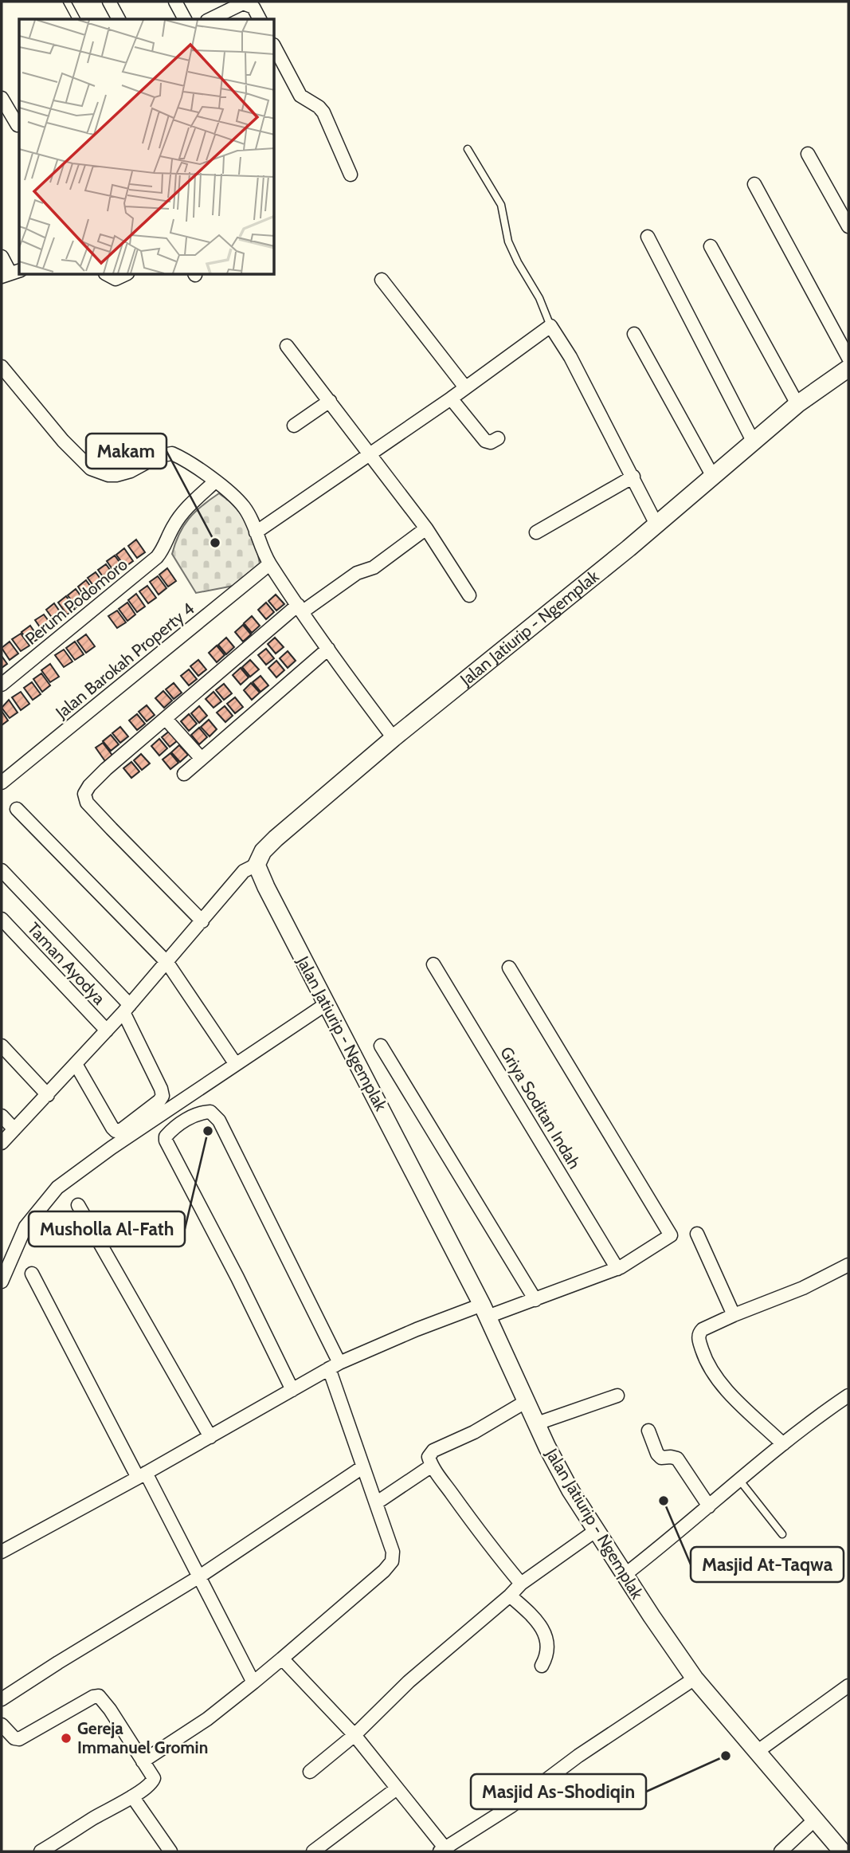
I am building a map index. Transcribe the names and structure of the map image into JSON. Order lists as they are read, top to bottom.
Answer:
{
  "streets": {
    "street": [
      "Perum Podomoro",
      "Jalan Jatiurip - Ngemplak",
      "Jalan Barokah Property 4",
      "Taman Ayodya",
      "Griya Soditan Indah"
    ]
  },
  "places": [
    "Makam",
    "Musholla Al-Fath",
    "Masjid At-Taqwa",
    "Gereja Immanuel Gromin",
    "Masjid As-Shodiqin"
  ]
}
